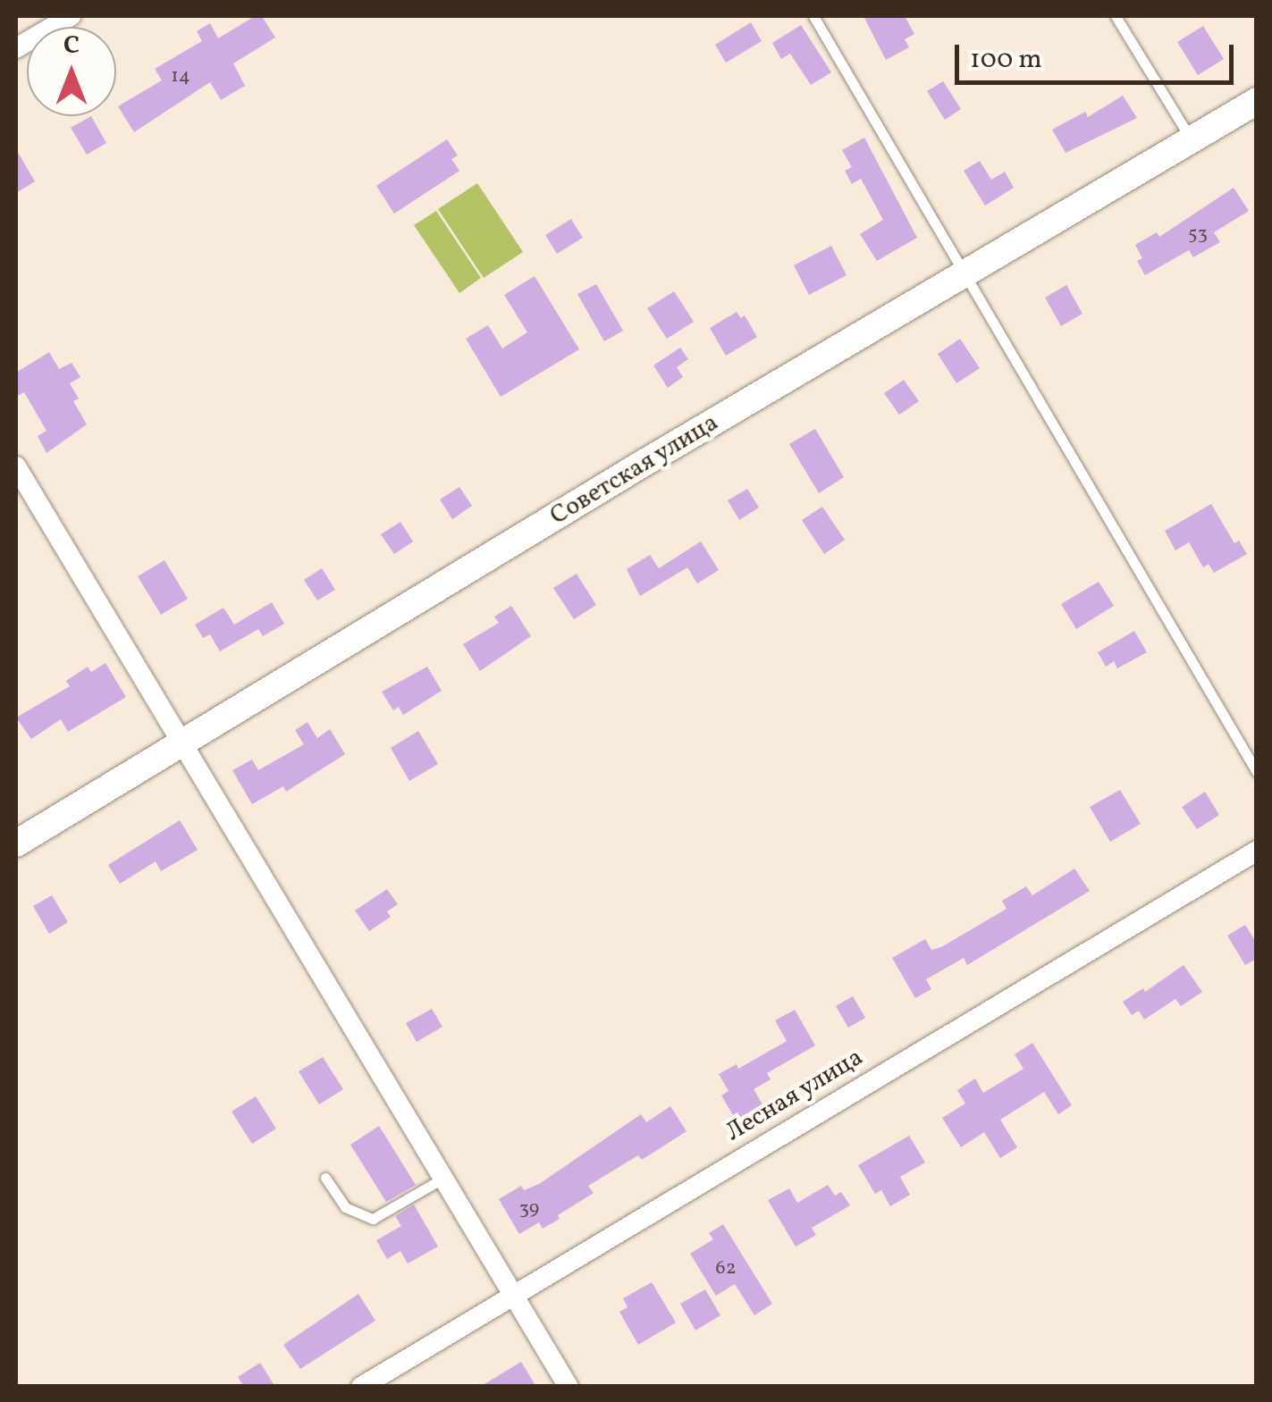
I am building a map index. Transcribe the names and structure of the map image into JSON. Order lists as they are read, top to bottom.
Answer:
{
  "streets": {
    "street": ["Советская улица", "Лесная улица"]
  },
  "house_numbers": [
    "14",
    "53",
    "39",
    "62"
  ],
  "scale_bar": "100 m",
  "north": "top"
}
